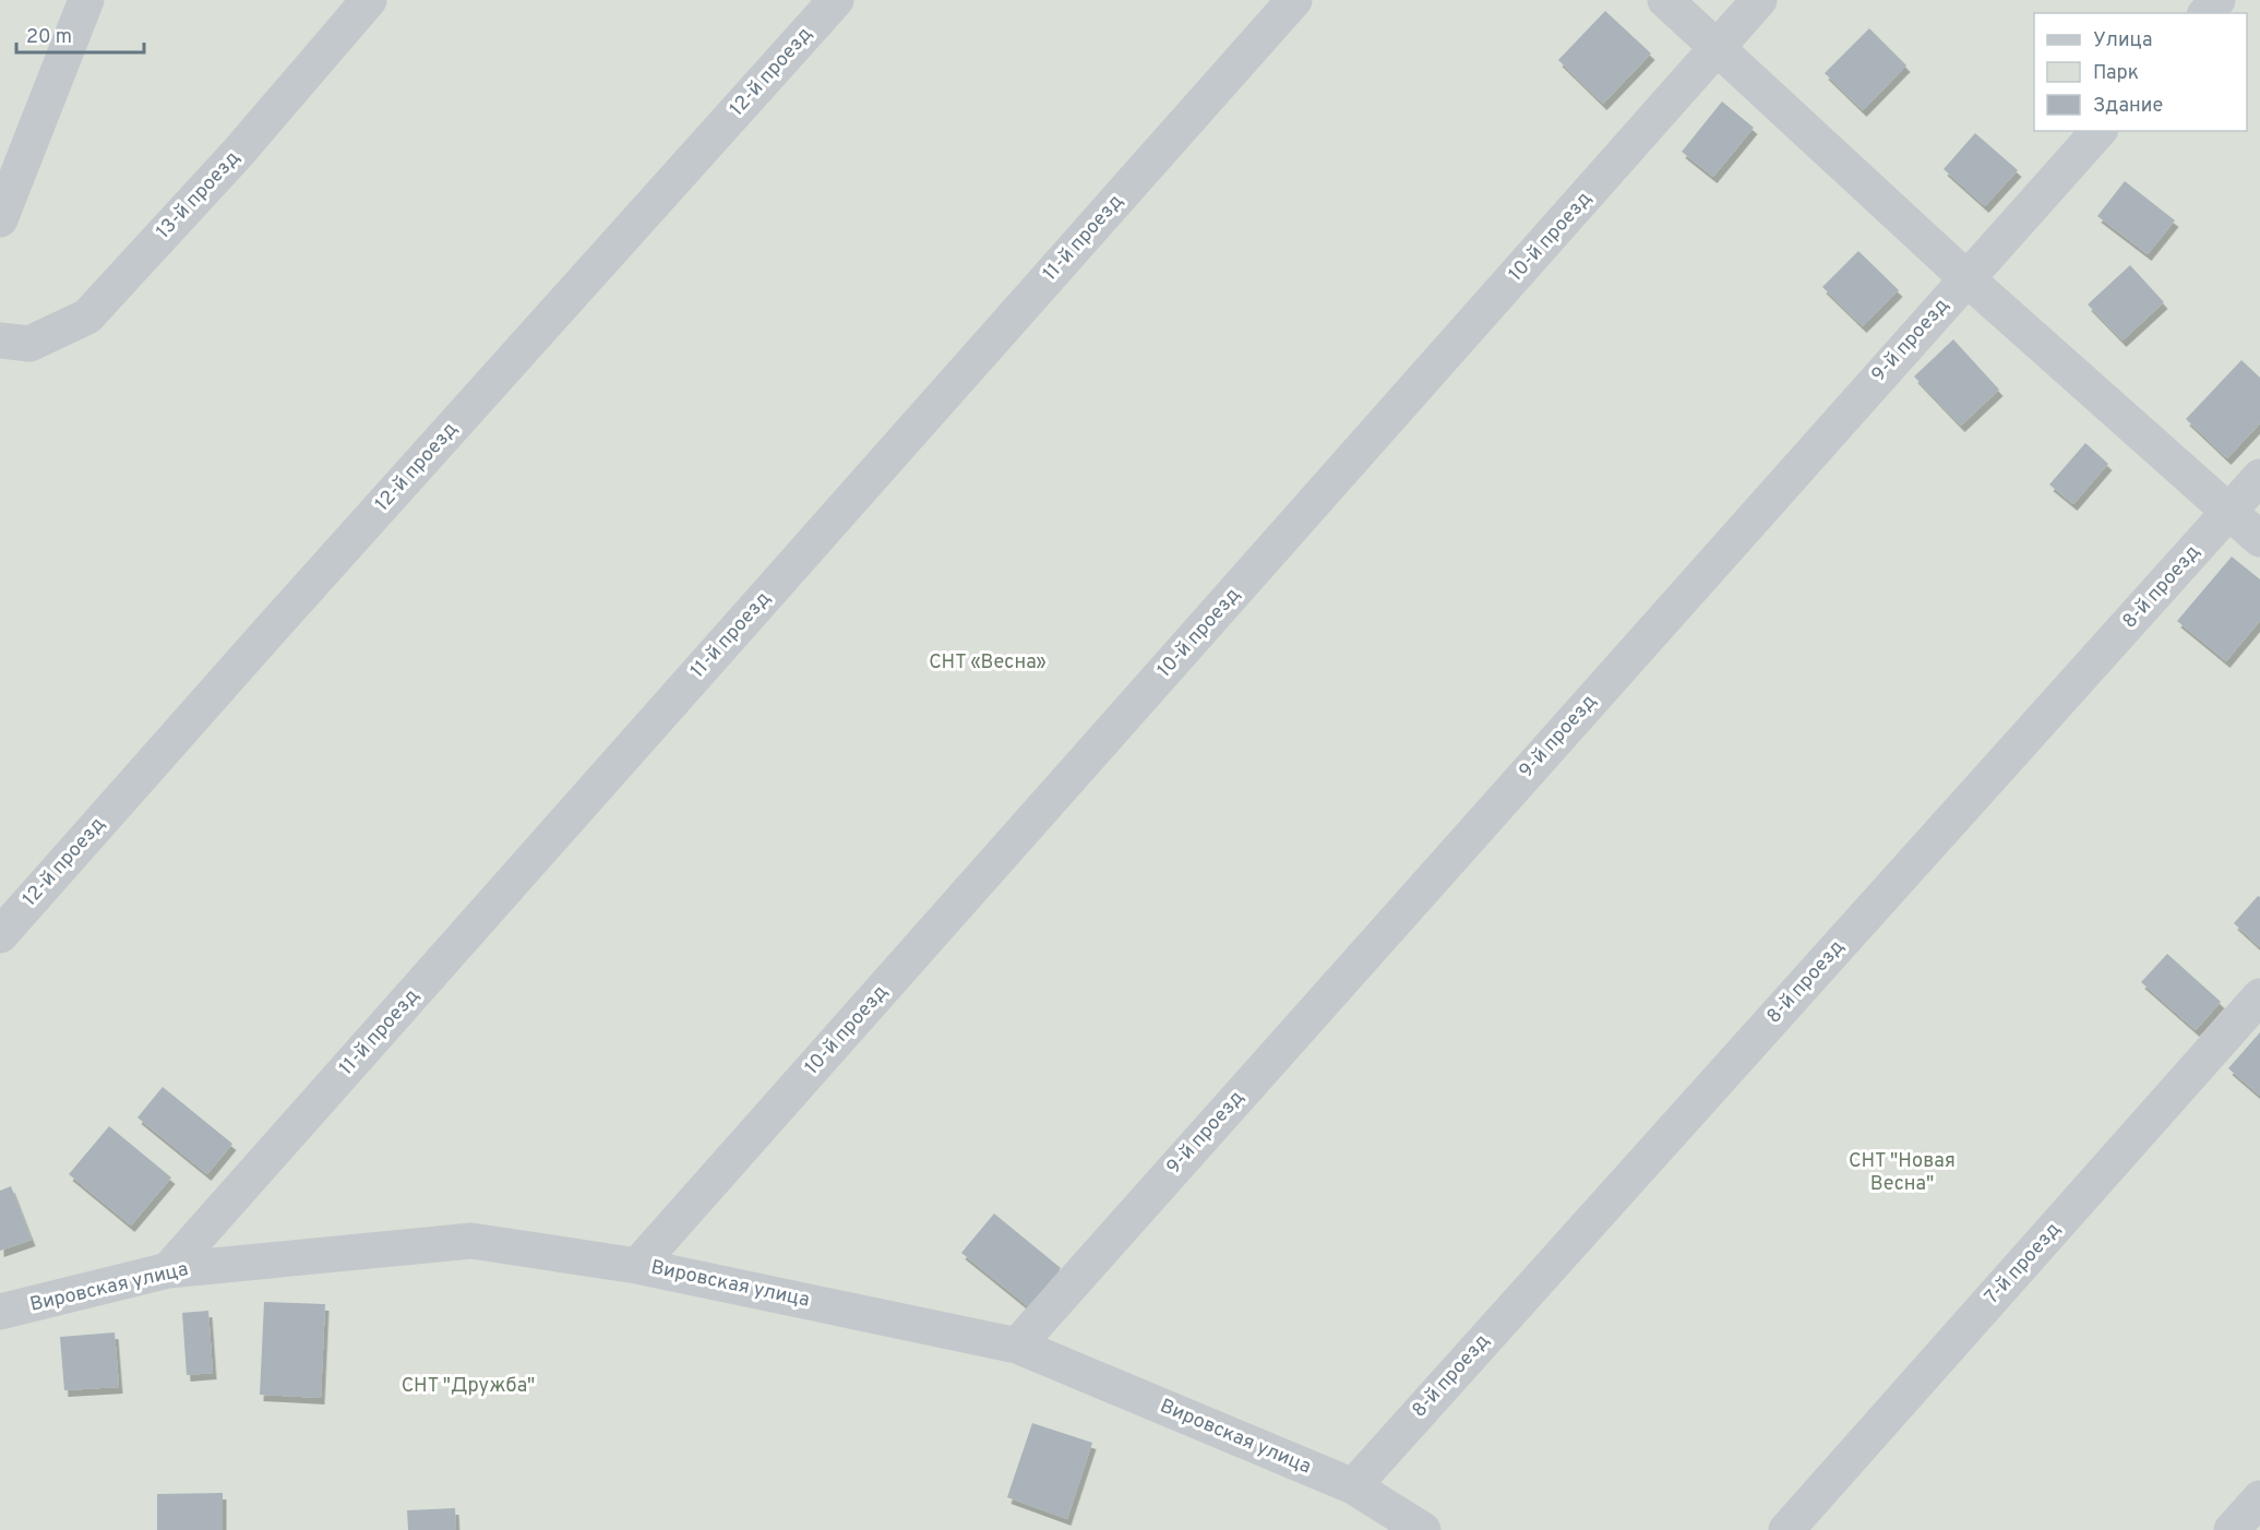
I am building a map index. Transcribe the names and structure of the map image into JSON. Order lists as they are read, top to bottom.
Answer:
{
  "streets": {
    "street": [
      "12-й проезд",
      "13-й проезд",
      "10-й проезд",
      "11-й проезд",
      "9-й проезд",
      "8-й проезд",
      "7-й проезд",
      "Вировская улица"
    ]
  },
  "crossings": [
    ["10-й проезд", "Вировская улица"],
    ["11-й проезд", "Вировская улица"],
    ["9-й проезд", "Вировская улица"],
    ["8-й проезд", "Вировская улица"]
  ],
  "parks": ["СНТ «Весна»", "СНТ \"Новая Весна\"", "СНТ \"Дружба\""],
  "legend": ["Улица", "Парк", "Здание"],
  "scale_bar": "20 m"
}
